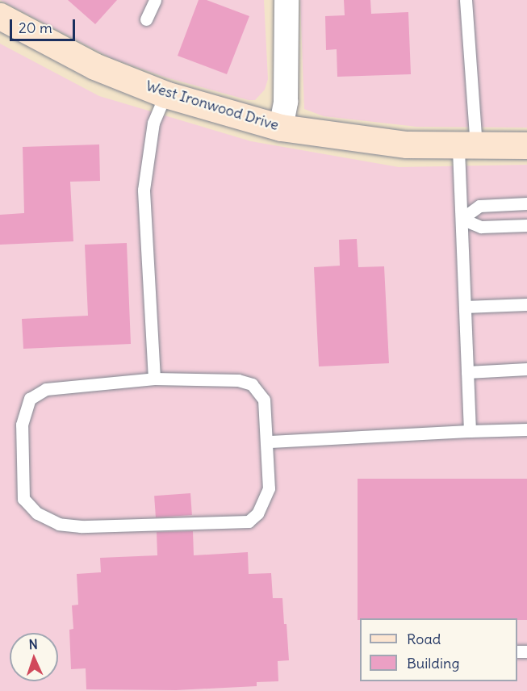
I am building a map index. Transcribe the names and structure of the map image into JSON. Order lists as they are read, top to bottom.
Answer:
{
  "streets": {
    "street": ["West Ironwood Drive"]
  },
  "legend": ["Road", "Building"],
  "scale_bar": "20 m",
  "north": "top"
}
